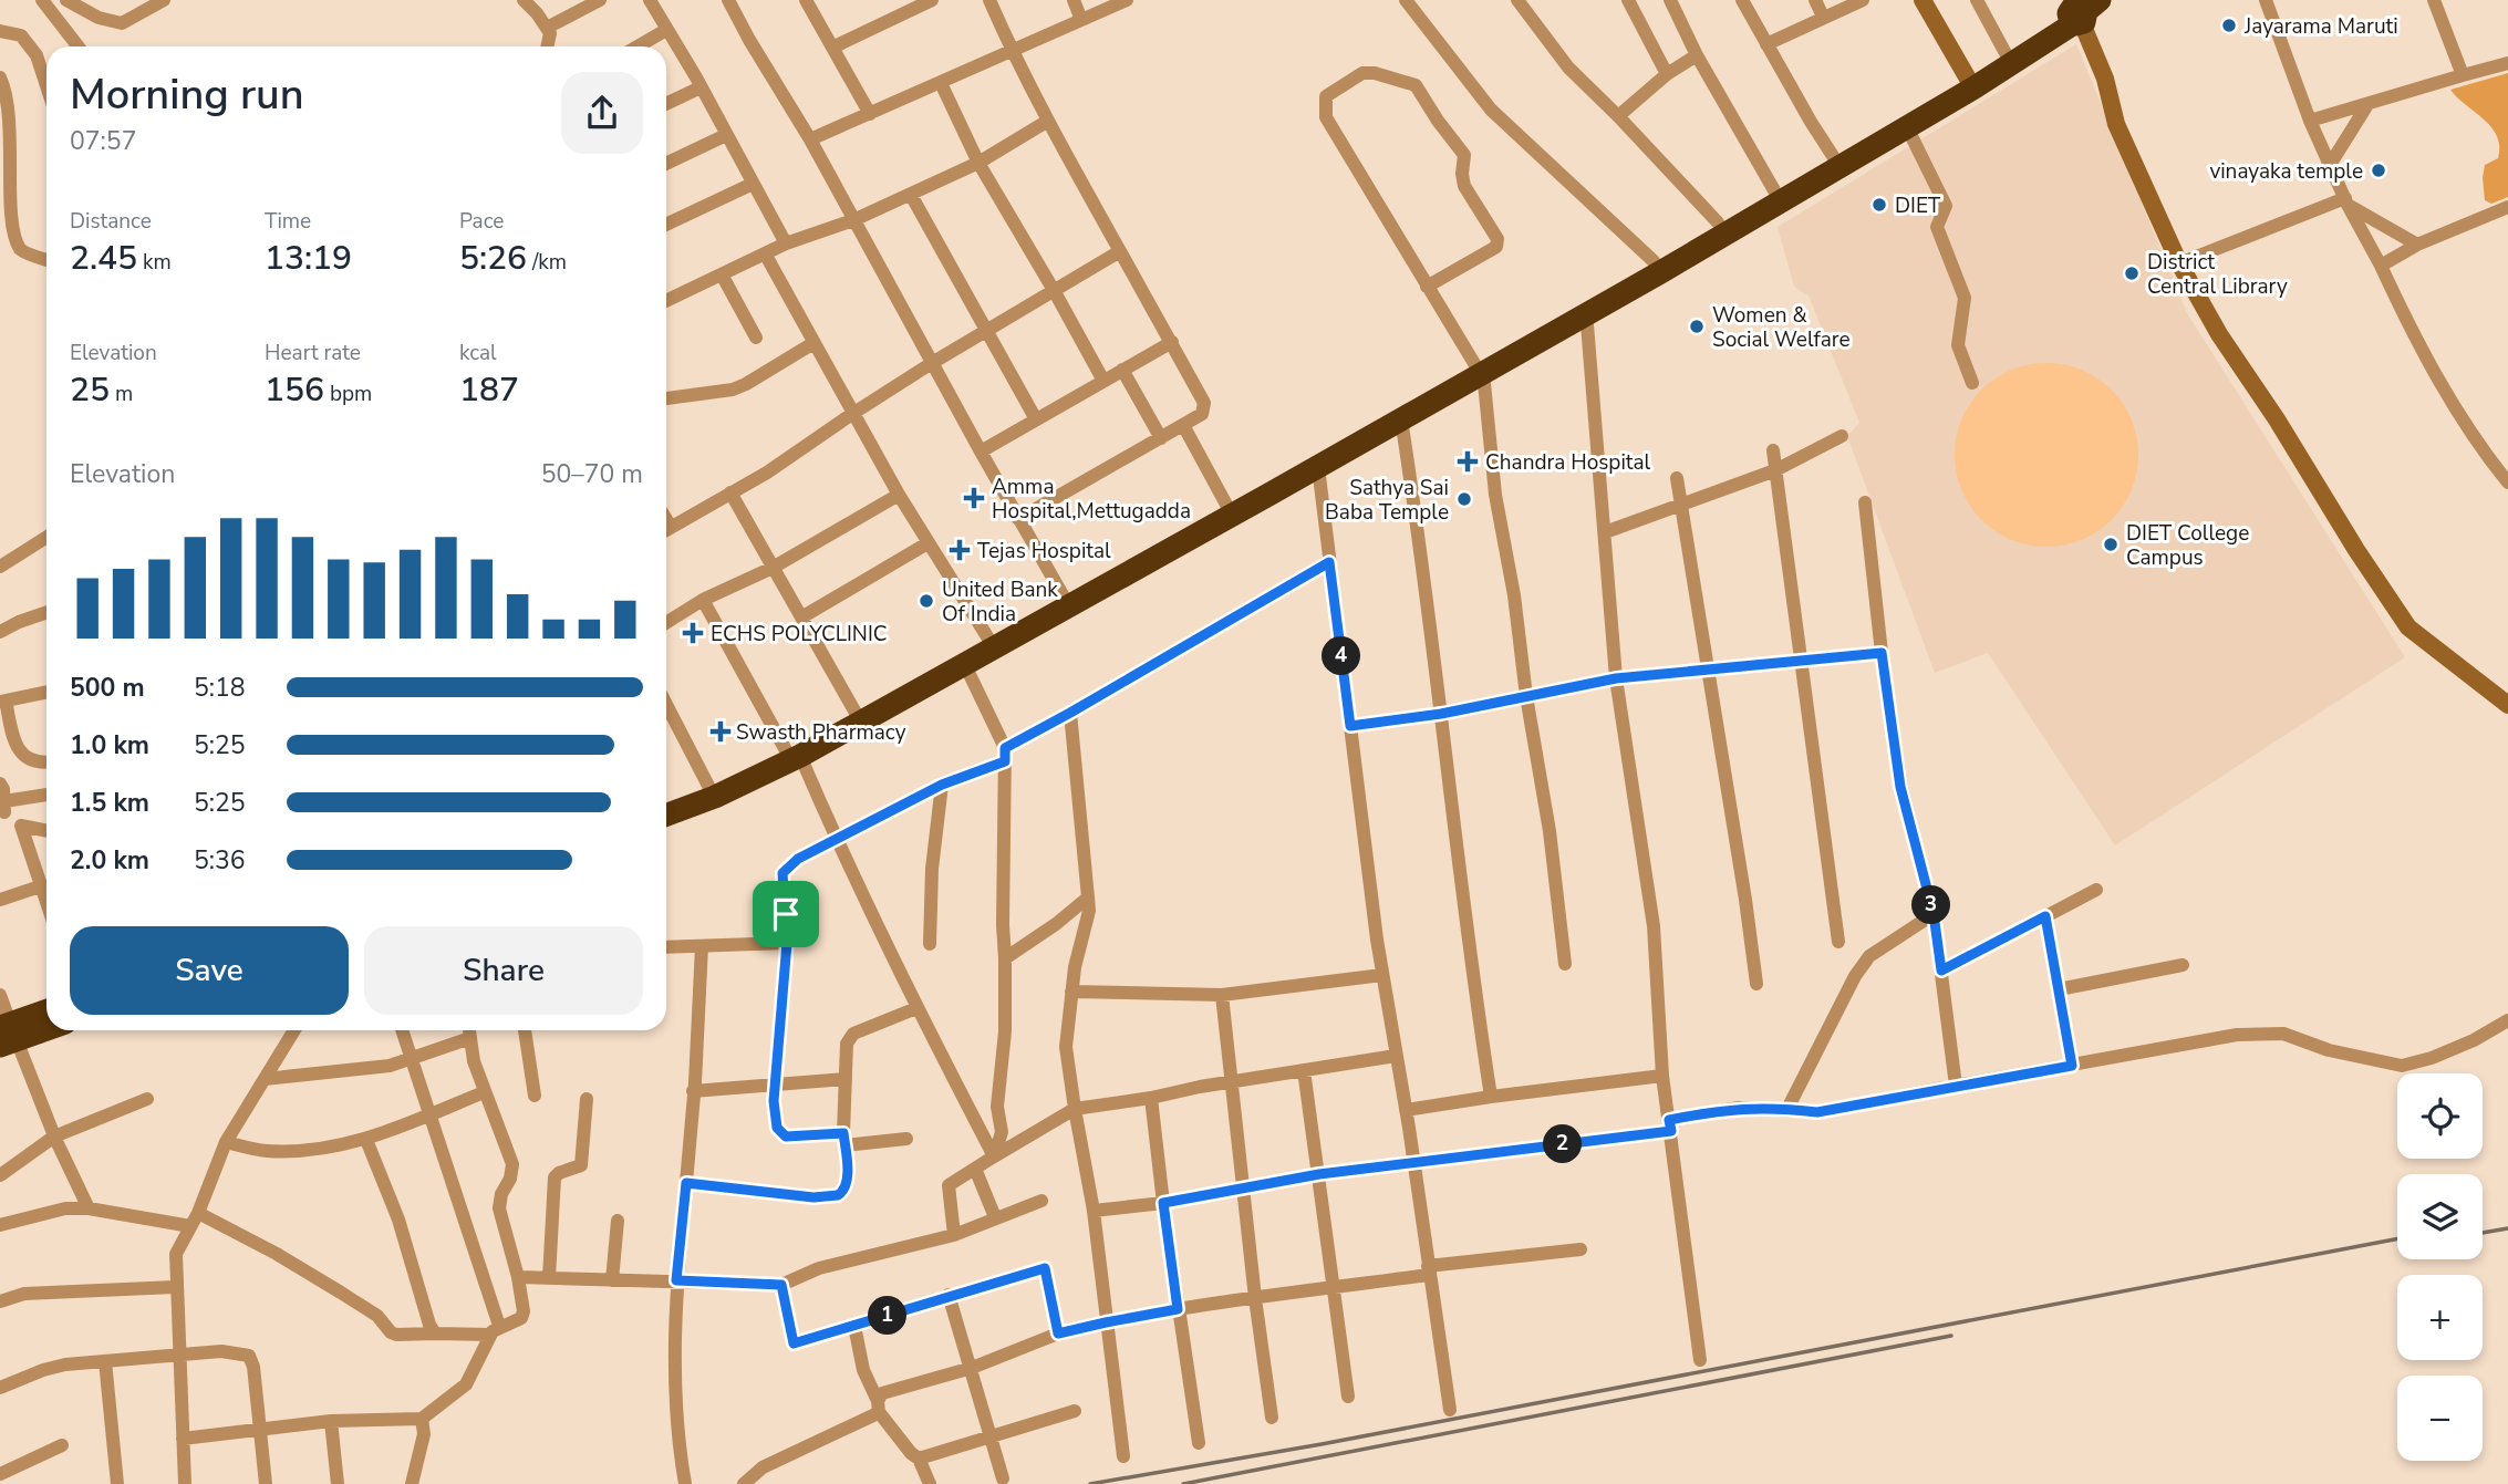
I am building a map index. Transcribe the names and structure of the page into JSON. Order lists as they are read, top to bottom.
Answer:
{
  "places": {
    "other": [
      "Jayarama Maruti",
      "vinayaka temple",
      "DIET",
      "District Central Library",
      "Women & Social Welfare",
      "Sathya Sai Baba Temple",
      "DIET College Campus",
      "United Bank Of India"
    ],
    "health": [
      "Chandra Hospital",
      "Amma Hospital,Mettugadda",
      "Tejas Hospital",
      "ECHS POLYCLINIC",
      "Swasth Pharmacy"
    ]
  },
  "page": {
    "heading": ["Morning run", "07:57"],
    "stats": [
      ["Distance", "2.45 km"],
      ["Time", "13:19"],
      ["Pace", "5:26 /km"],
      ["Elevation", "25 m"],
      ["Heart rate", "156 bpm"],
      ["kcal", "187"]
    ],
    "chart": ["Elevation", "50–70 m"],
    "pins": [
      "4",
      "3",
      "2",
      "1"
    ],
    "list": [
      {
        "name": "500 m",
        "note": "5:18"
      },
      {
        "name": "1.0 km",
        "note": "5:25"
      },
      {
        "name": "1.5 km",
        "note": "5:25"
      },
      {
        "name": "2.0 km",
        "note": "5:36"
      }
    ],
    "buttons": ["Save", "Share"],
    "map_buttons": ["+", "−"]
  }
}
